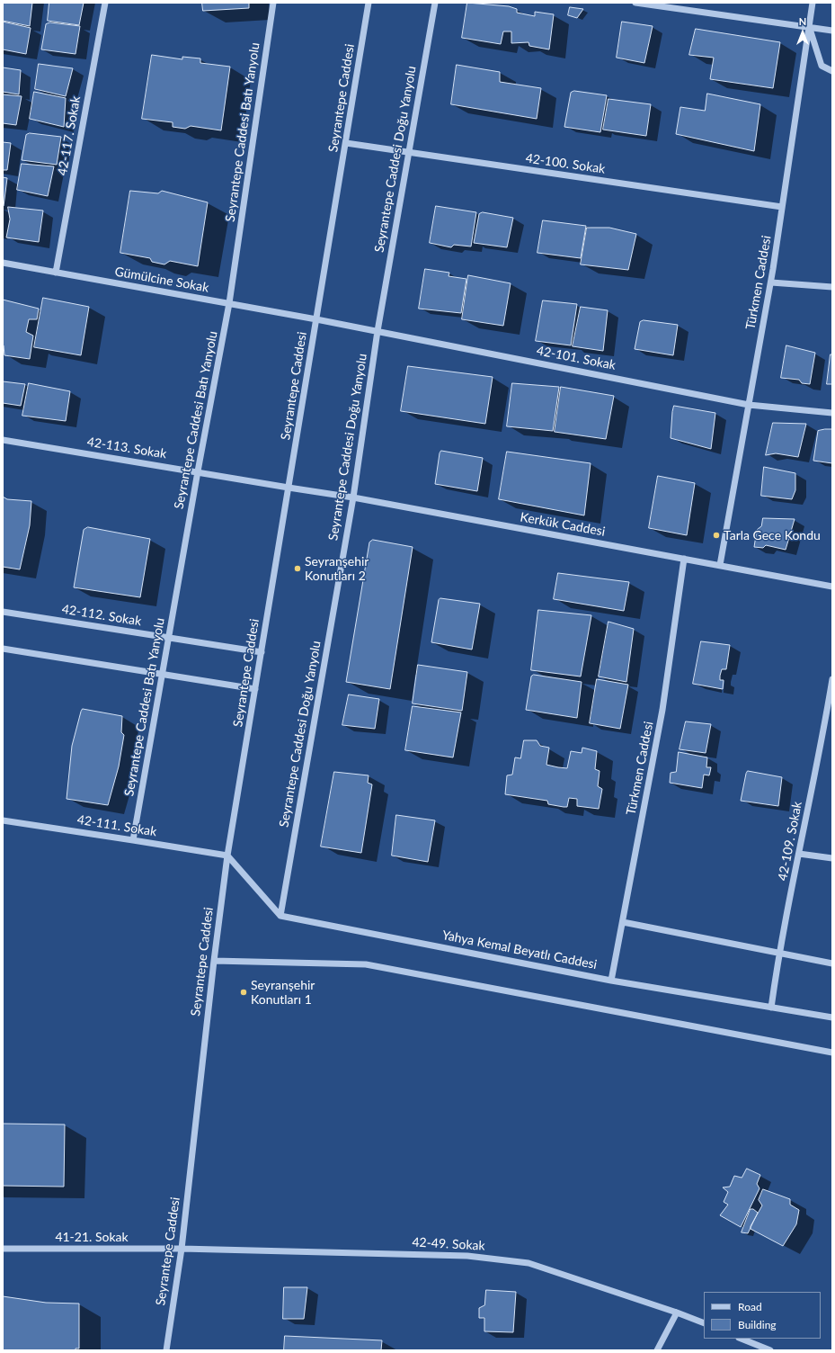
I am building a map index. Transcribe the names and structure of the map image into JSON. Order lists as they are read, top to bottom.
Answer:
{
  "streets": {
    "street": [
      "Seyrantepe Caddesi",
      "Seyrantepe Caddesi Batı Yanyolu",
      "42-117. Sokak",
      "Seyrantepe Caddesi Doğu Yanyolu",
      "42-100. Sokak",
      "Gümülcine Sokak",
      "Türkmen Caddesi",
      "42-101. Sokak",
      "42-113. Sokak",
      "Kerkük Caddesi",
      "42-112. Sokak",
      "42-111. Sokak",
      "42-109. Sokak",
      "Yahya Kemal Beyatlı Caddesi",
      "41-21. Sokak",
      "42-49. Sokak"
    ]
  },
  "crossings": [
    ["Seyrantepe Caddesi", "42-100. Sokak"],
    ["Seyrantepe Caddesi", "Gümülcine Sokak"],
    ["Seyrantepe Caddesi", "42-101. Sokak"],
    ["Seyrantepe Caddesi", "42-113. Sokak"],
    ["Seyrantepe Caddesi", "Kerkük Caddesi"],
    ["Seyrantepe Caddesi", "42-112. Sokak"],
    ["Seyrantepe Caddesi", "42-111. Sokak"],
    ["Seyrantepe Caddesi", "41-21. Sokak"],
    ["Seyrantepe Caddesi", "42-49. Sokak"],
    ["Seyrantepe Caddesi Batı Yanyolu", "Gümülcine Sokak"],
    ["Seyrantepe Caddesi Batı Yanyolu", "42-113. Sokak"],
    ["Seyrantepe Caddesi Batı Yanyolu", "42-112. Sokak"],
    ["Seyrantepe Caddesi Batı Yanyolu", "42-111. Sokak"],
    ["42-117. Sokak", "Gümülcine Sokak"],
    ["Seyrantepe Caddesi Doğu Yanyolu", "42-100. Sokak"],
    ["Seyrantepe Caddesi Doğu Yanyolu", "42-101. Sokak"],
    ["Seyrantepe Caddesi Doğu Yanyolu", "Kerkük Caddesi"],
    ["Seyrantepe Caddesi Doğu Yanyolu", "Yahya Kemal Beyatlı Caddesi"],
    ["42-100. Sokak", "Türkmen Caddesi"],
    ["Gümülcine Sokak", "42-101. Sokak"],
    ["Türkmen Caddesi", "42-101. Sokak"],
    ["Türkmen Caddesi", "Kerkük Caddesi"],
    ["Türkmen Caddesi", "Yahya Kemal Beyatlı Caddesi"],
    ["42-113. Sokak", "Kerkük Caddesi"],
    ["42-109. Sokak", "Yahya Kemal Beyatlı Caddesi"],
    ["41-21. Sokak", "42-49. Sokak"]
  ],
  "places": ["Tarla Gece Kondu", "Seyranşehir Konutları 2", "Seyranşehir Konutları 1"],
  "legend": ["Road", "Building"],
  "north": "top"
}
